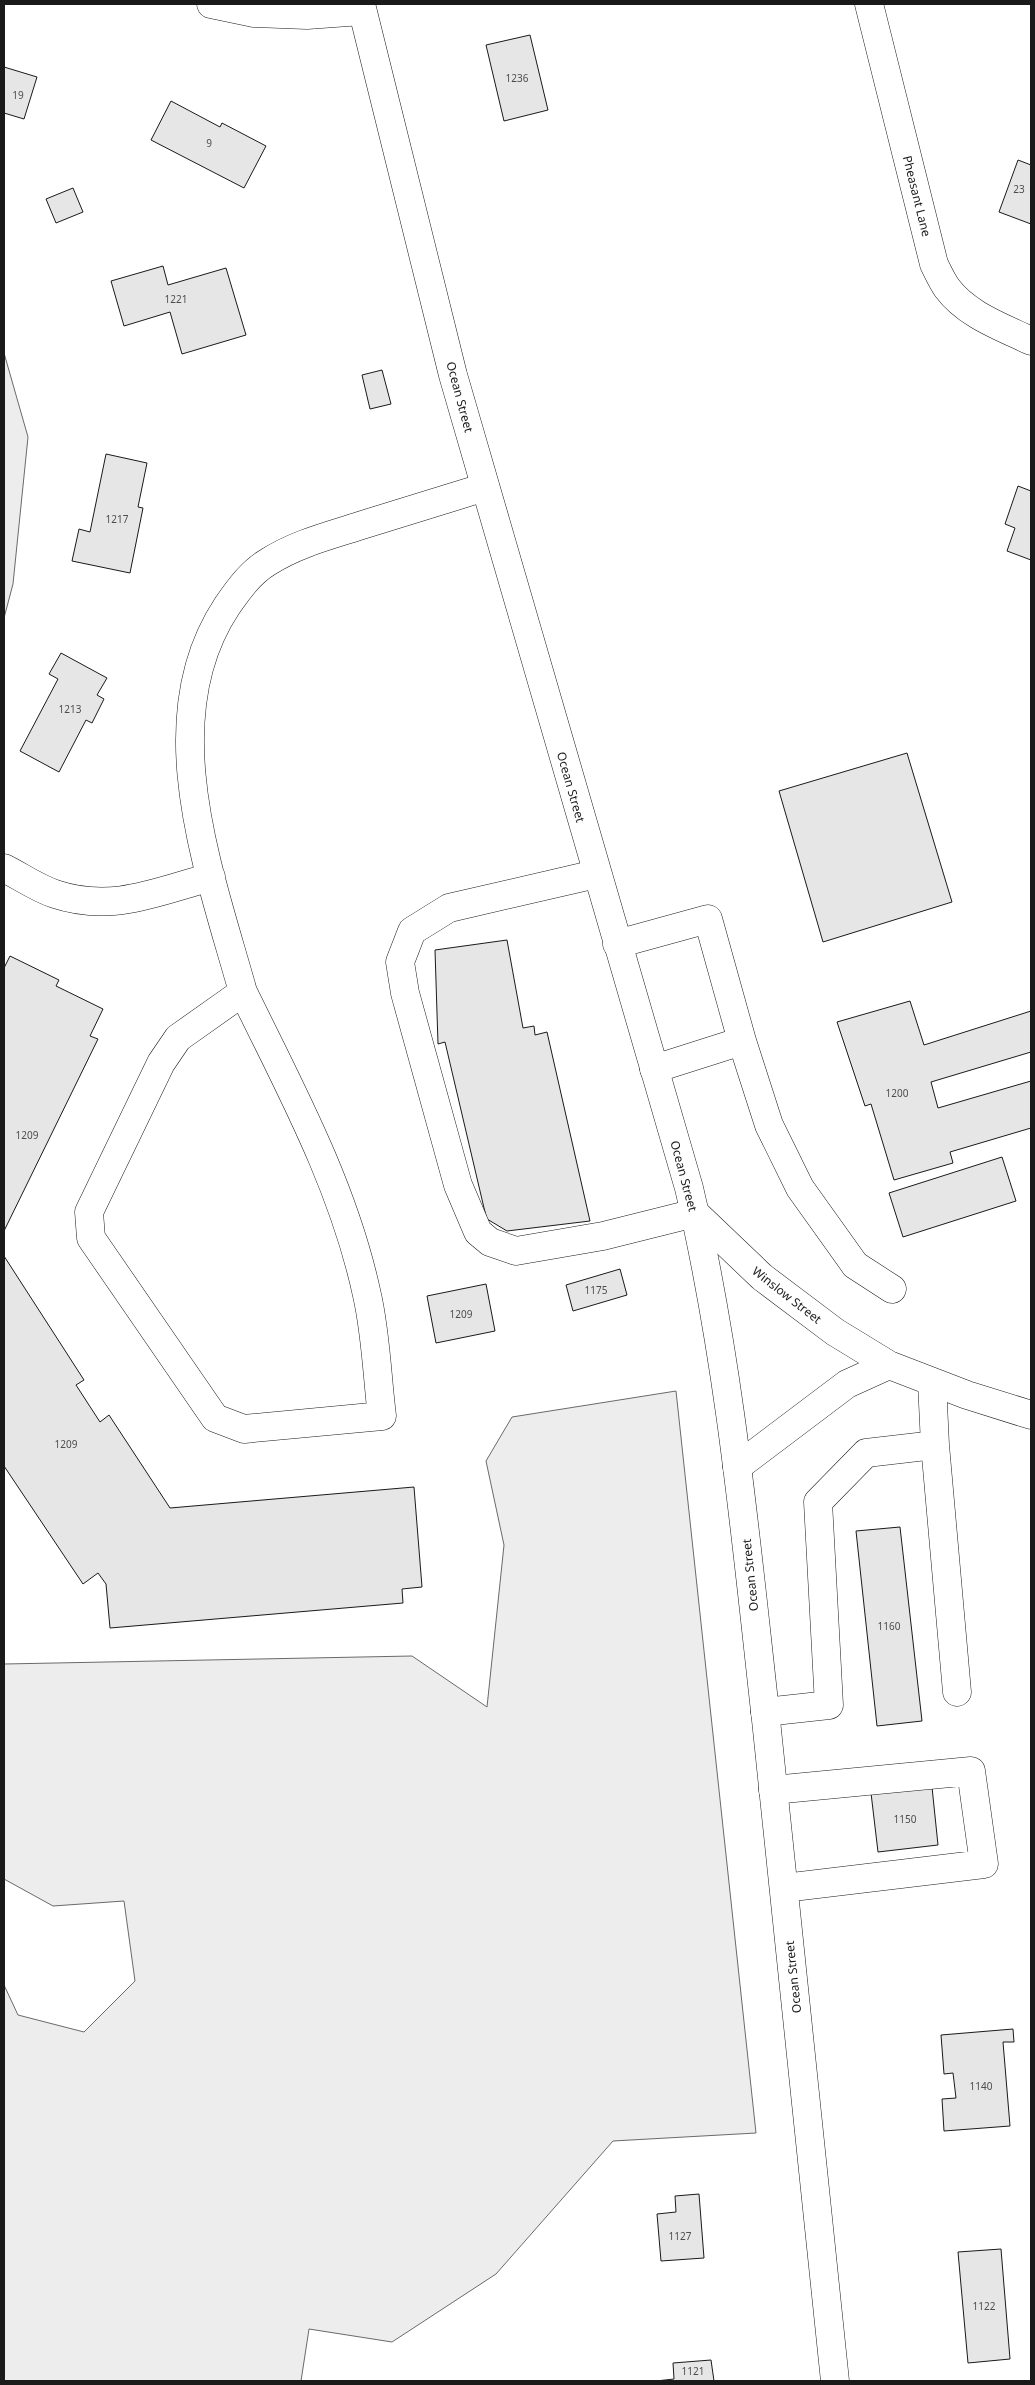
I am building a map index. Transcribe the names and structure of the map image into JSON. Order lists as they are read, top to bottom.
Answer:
{
  "streets": {
    "main road": ["Pheasant Lane", "Ocean Street", "Winslow Street"]
  },
  "crossings": [
    ["Ocean Street", "Winslow Street"]
  ],
  "house_numbers": [
    "1236",
    "19",
    "9",
    "23",
    "1221",
    "1217",
    "1213",
    "1200",
    "1209",
    "1175",
    "1209",
    "1209",
    "1160",
    "1150",
    "1140",
    "1127",
    "1122",
    "1121"
  ]
}
